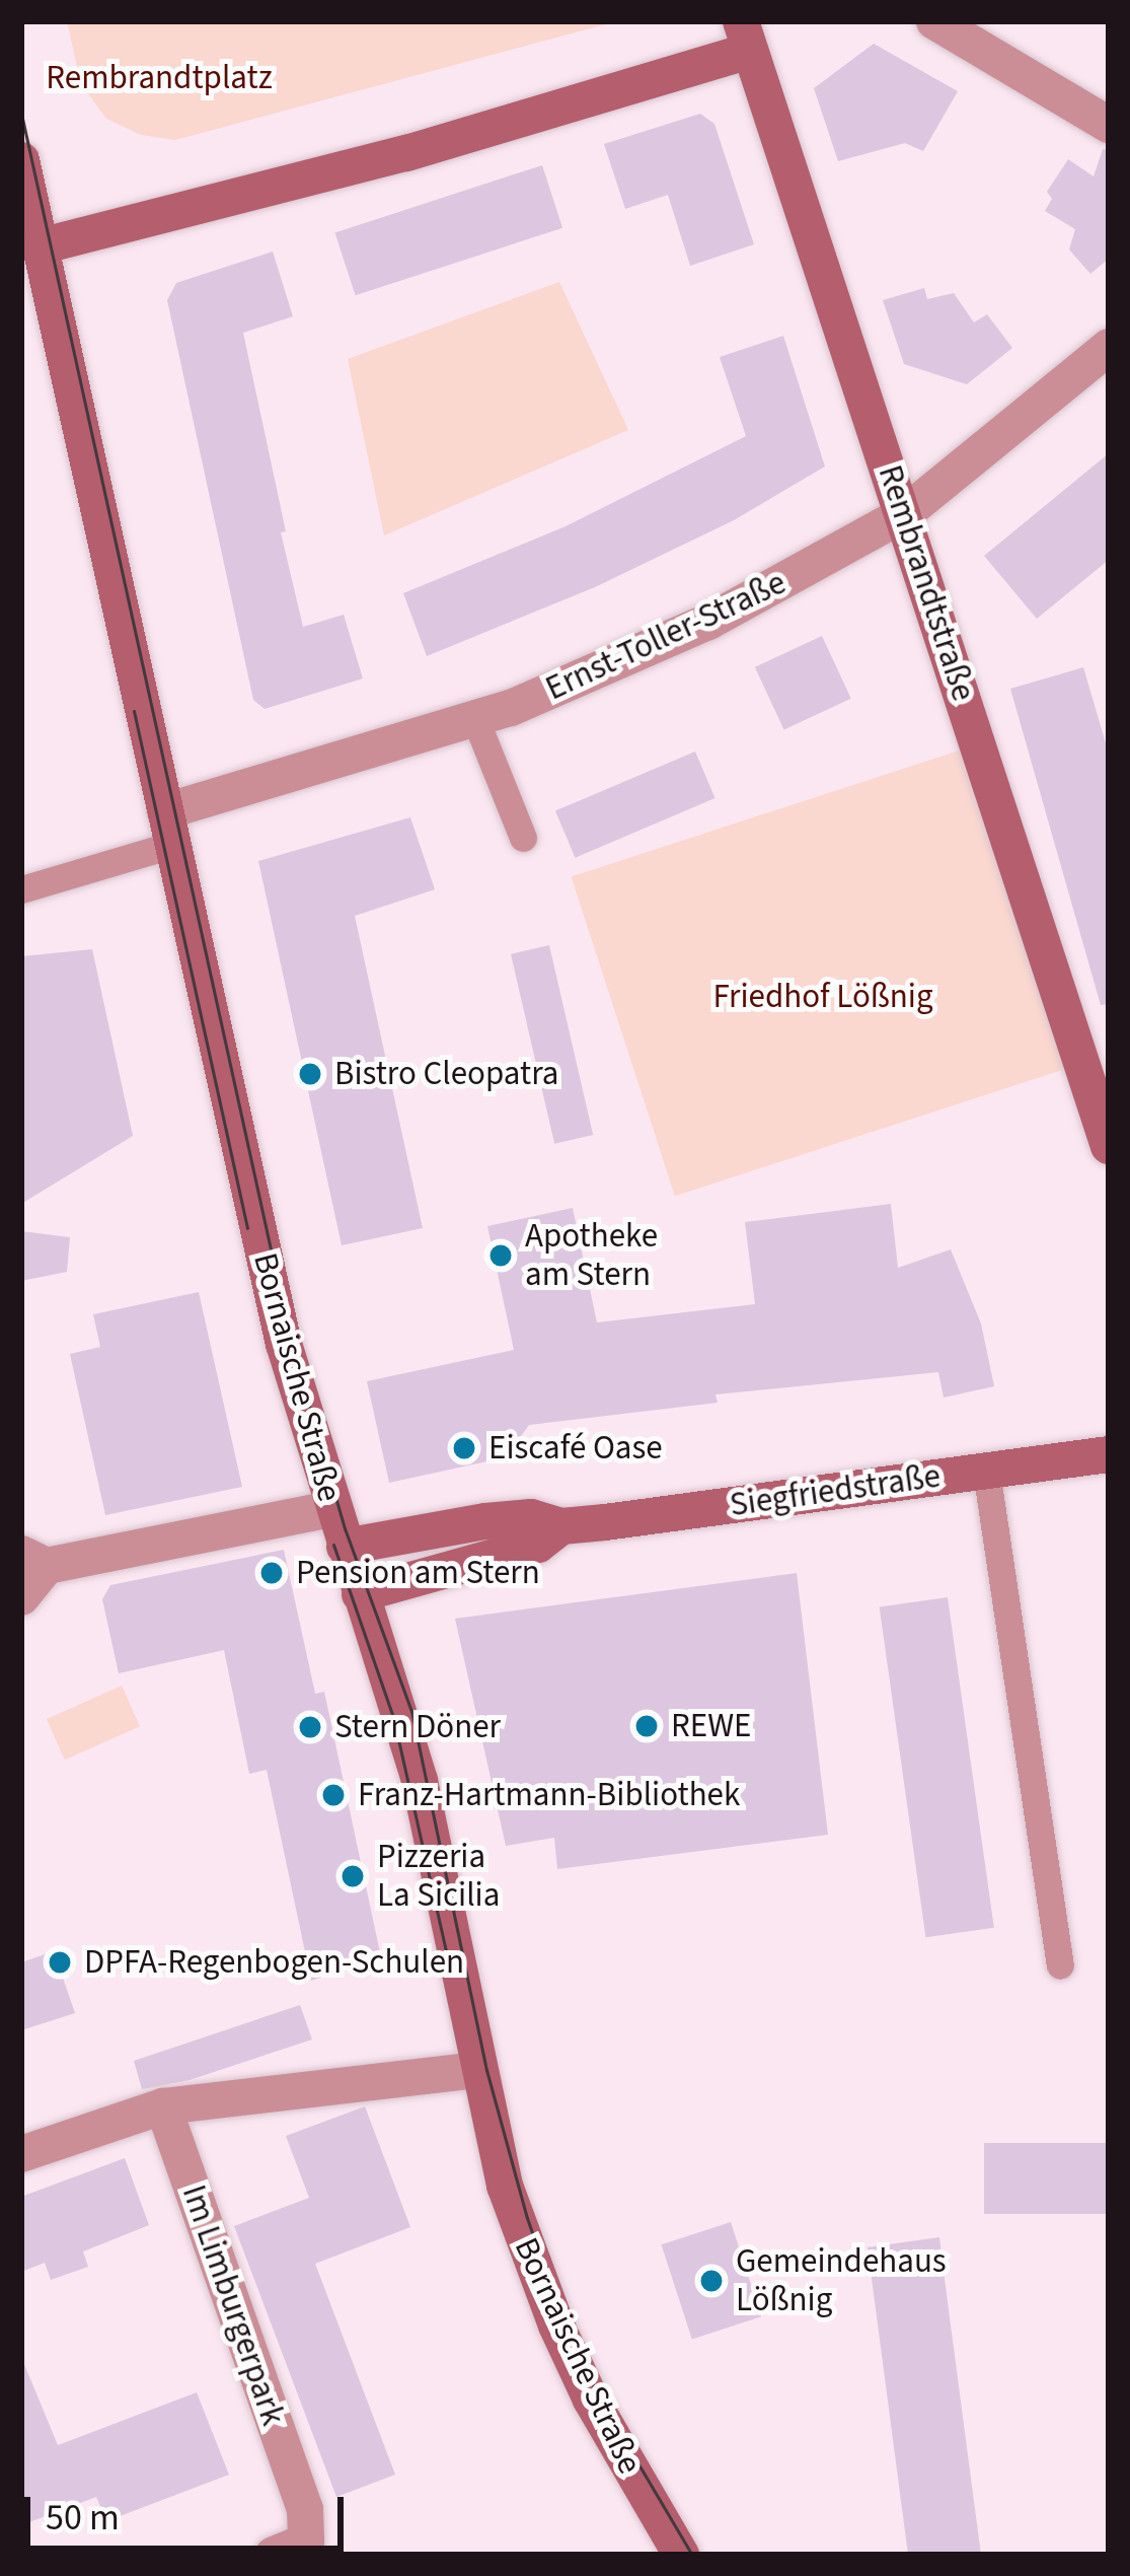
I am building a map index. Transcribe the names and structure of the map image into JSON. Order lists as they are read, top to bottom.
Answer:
{
  "streets": {
    "main road": ["Rembrandtstraße", "Bornaische Straße", "Siegfriedstraße"],
    "street": ["Ernst-Toller-Straße", "Im Limburgerpark"]
  },
  "crossings": [
    ["Rembrandtstraße", "Ernst-Toller-Straße"],
    ["Ernst-Toller-Straße", "Bornaische Straße"],
    ["Bornaische Straße", "Siegfriedstraße"]
  ],
  "parks": ["Rembrandtplatz", "Friedhof Lößnig"],
  "places": [
    "Bistro Cleopatra",
    "Apotheke am Stern",
    "Eiscafé Oase",
    "Pension am Stern",
    "REWE",
    "Stern Döner",
    "Franz-Hartmann-Bibliothek",
    "Pizzeria La Sicilia",
    "DPFA-Regenbogen-Schulen",
    "Gemeindehaus Lößnig"
  ],
  "scale_bar": "50 m"
}
